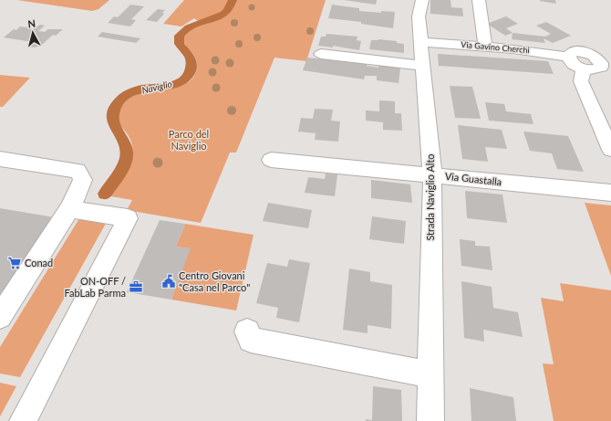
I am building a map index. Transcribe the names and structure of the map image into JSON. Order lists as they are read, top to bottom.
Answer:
{
  "streets": {
    "street": ["Via Gavino Cherchi", "Via Guastalla", "Strada Naviglio Alto"]
  },
  "crossings": [
    ["Via Gavino Cherchi", "Strada Naviglio Alto"],
    ["Via Guastalla", "Strada Naviglio Alto"]
  ],
  "water": ["Naviglio"],
  "parks": ["Parco del Naviglio"],
  "places": {
    "supermarket": ["Conad"],
    "public building": ["Centro Giovani \"Casa nel Parco\""],
    "office": ["ON-OFF / FabLab Parma"]
  },
  "north": "top"
}
